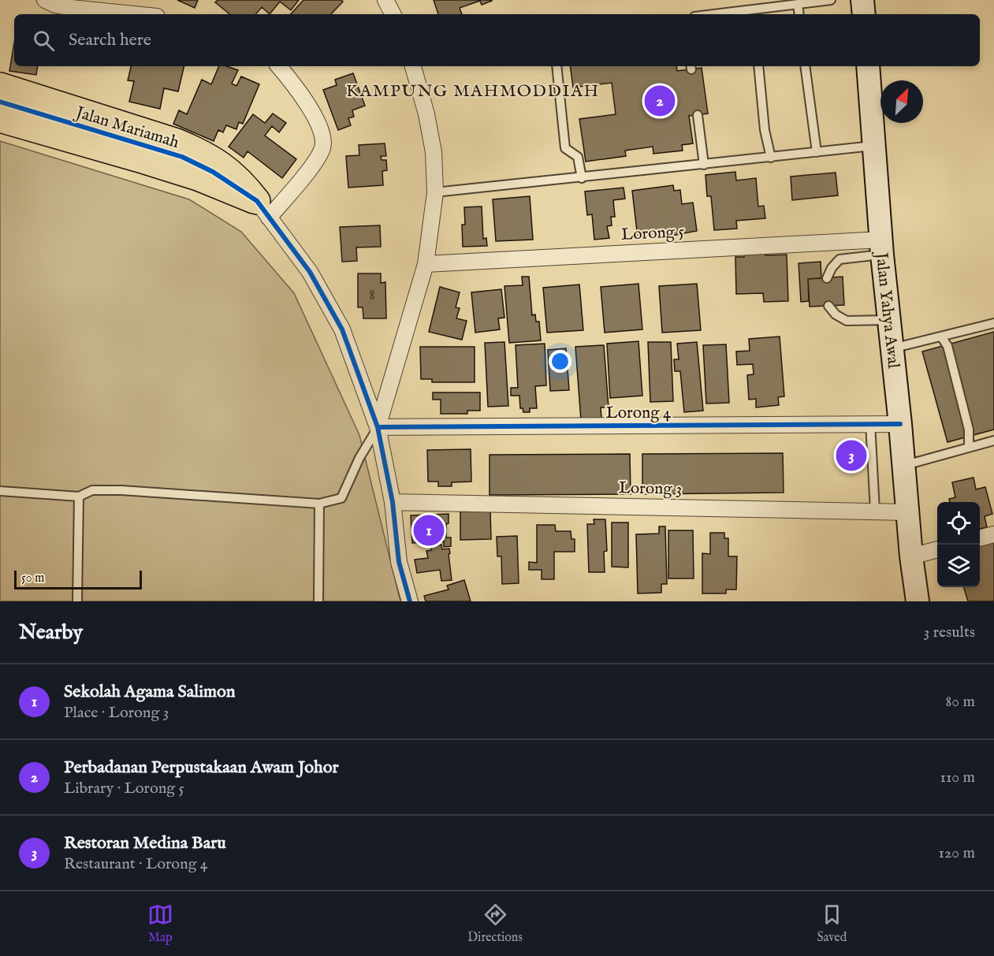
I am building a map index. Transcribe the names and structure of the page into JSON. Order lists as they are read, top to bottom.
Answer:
{
  "streets": {
    "main road": ["Jalan Yahya Awal"],
    "street": [
      "Jalan Mariamah",
      "Lorong 5",
      "Lorong 4",
      "Lorong 3"
    ]
  },
  "crossings": [
    ["Jalan Mariamah", "Lorong 4"],
    ["Jalan Mariamah", "Lorong 3"],
    ["Lorong 5", "Jalan Yahya Awal"],
    ["Jalan Yahya Awal", "Lorong 4"],
    ["Jalan Yahya Awal", "Lorong 3"]
  ],
  "districts": ["KAMPUNG MAHMODDIAH"],
  "house_numbers": ["8"],
  "scale_bar": "50 m",
  "north": "top right",
  "page": {
    "search": "Search here",
    "pins": ["2", "3", "1"],
    "scale": "50 m",
    "heading": ["Nearby", "3 results"],
    "list": [
      {
        "mark": "1",
        "name": "Sekolah Agama Salimon",
        "note": "Place · Lorong 3",
        "value": "80 m"
      },
      {
        "mark": "2",
        "name": "Perbadanan Perpustakaan Awam Johor",
        "note": "Library · Lorong 5",
        "value": "110 m"
      },
      {
        "mark": "3",
        "name": "Restoran Medina Baru",
        "note": "Restaurant · Lorong 4",
        "value": "120 m"
      }
    ],
    "nav": ["Map", "Directions", "Saved"]
  }
}
